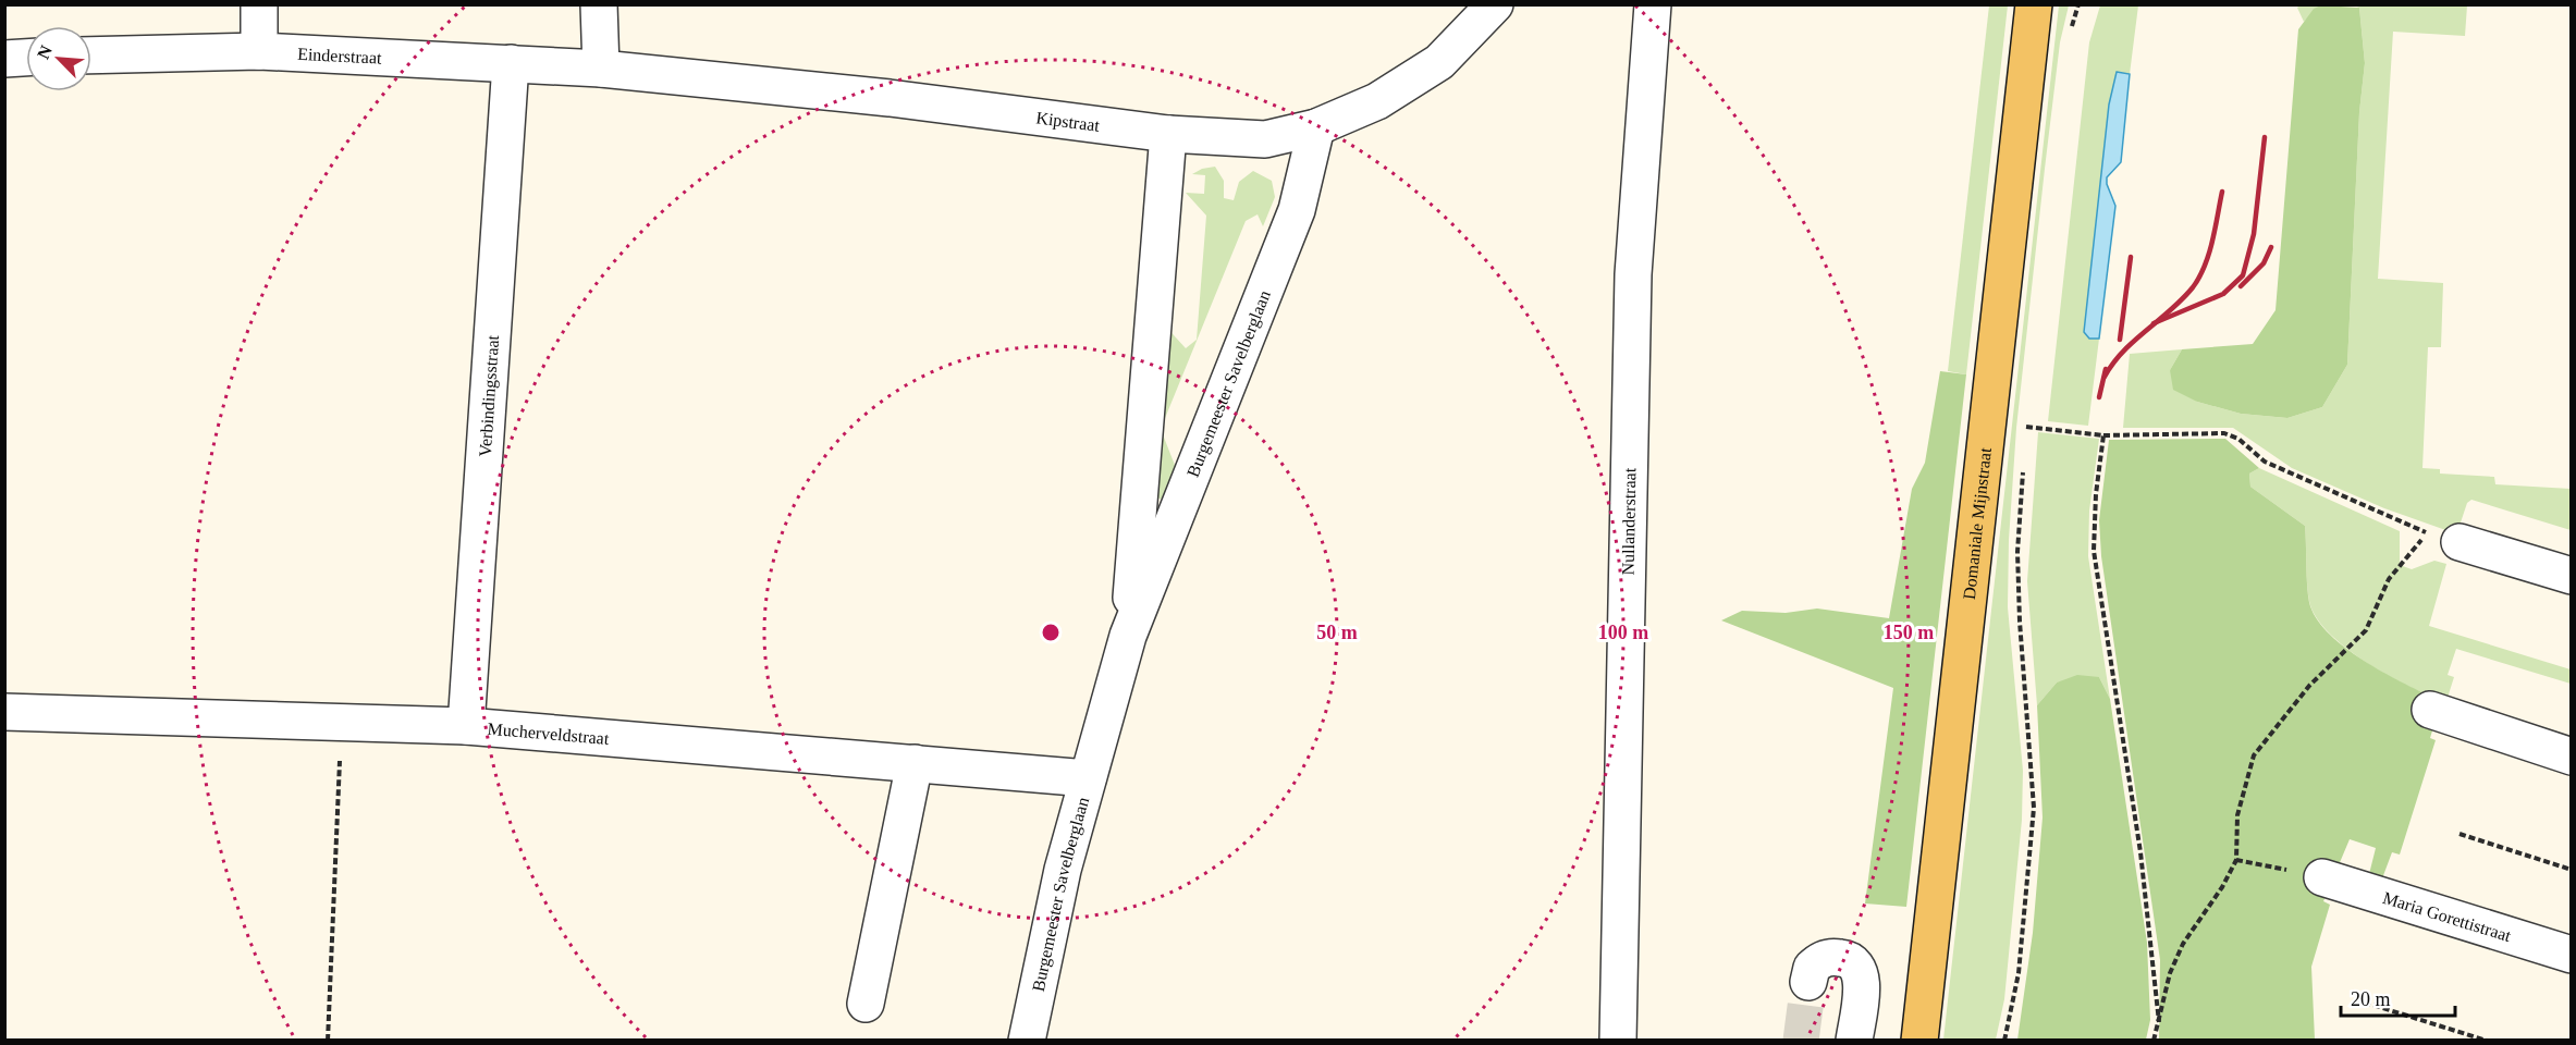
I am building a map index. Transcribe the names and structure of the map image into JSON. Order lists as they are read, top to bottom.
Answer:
{
  "streets": {
    "main road": ["Domaniale Mijnstraat"],
    "street": [
      "Einderstraat",
      "Kipstraat",
      "Burgemeester Savelberglaan",
      "Verbindingsstraat",
      "Nullanderstraat",
      "Mucherveldstraat",
      "Maria Gorettistraat"
    ]
  },
  "crossings": [
    ["Einderstraat", "Kipstraat"],
    ["Einderstraat", "Verbindingsstraat"],
    ["Kipstraat", "Burgemeester Savelberglaan"],
    ["Burgemeester Savelberglaan", "Mucherveldstraat"],
    ["Verbindingsstraat", "Mucherveldstraat"]
  ],
  "scale_bar": "20 m",
  "north": "top left",
  "rings": ["50 m", "100 m", "150 m"]
}
